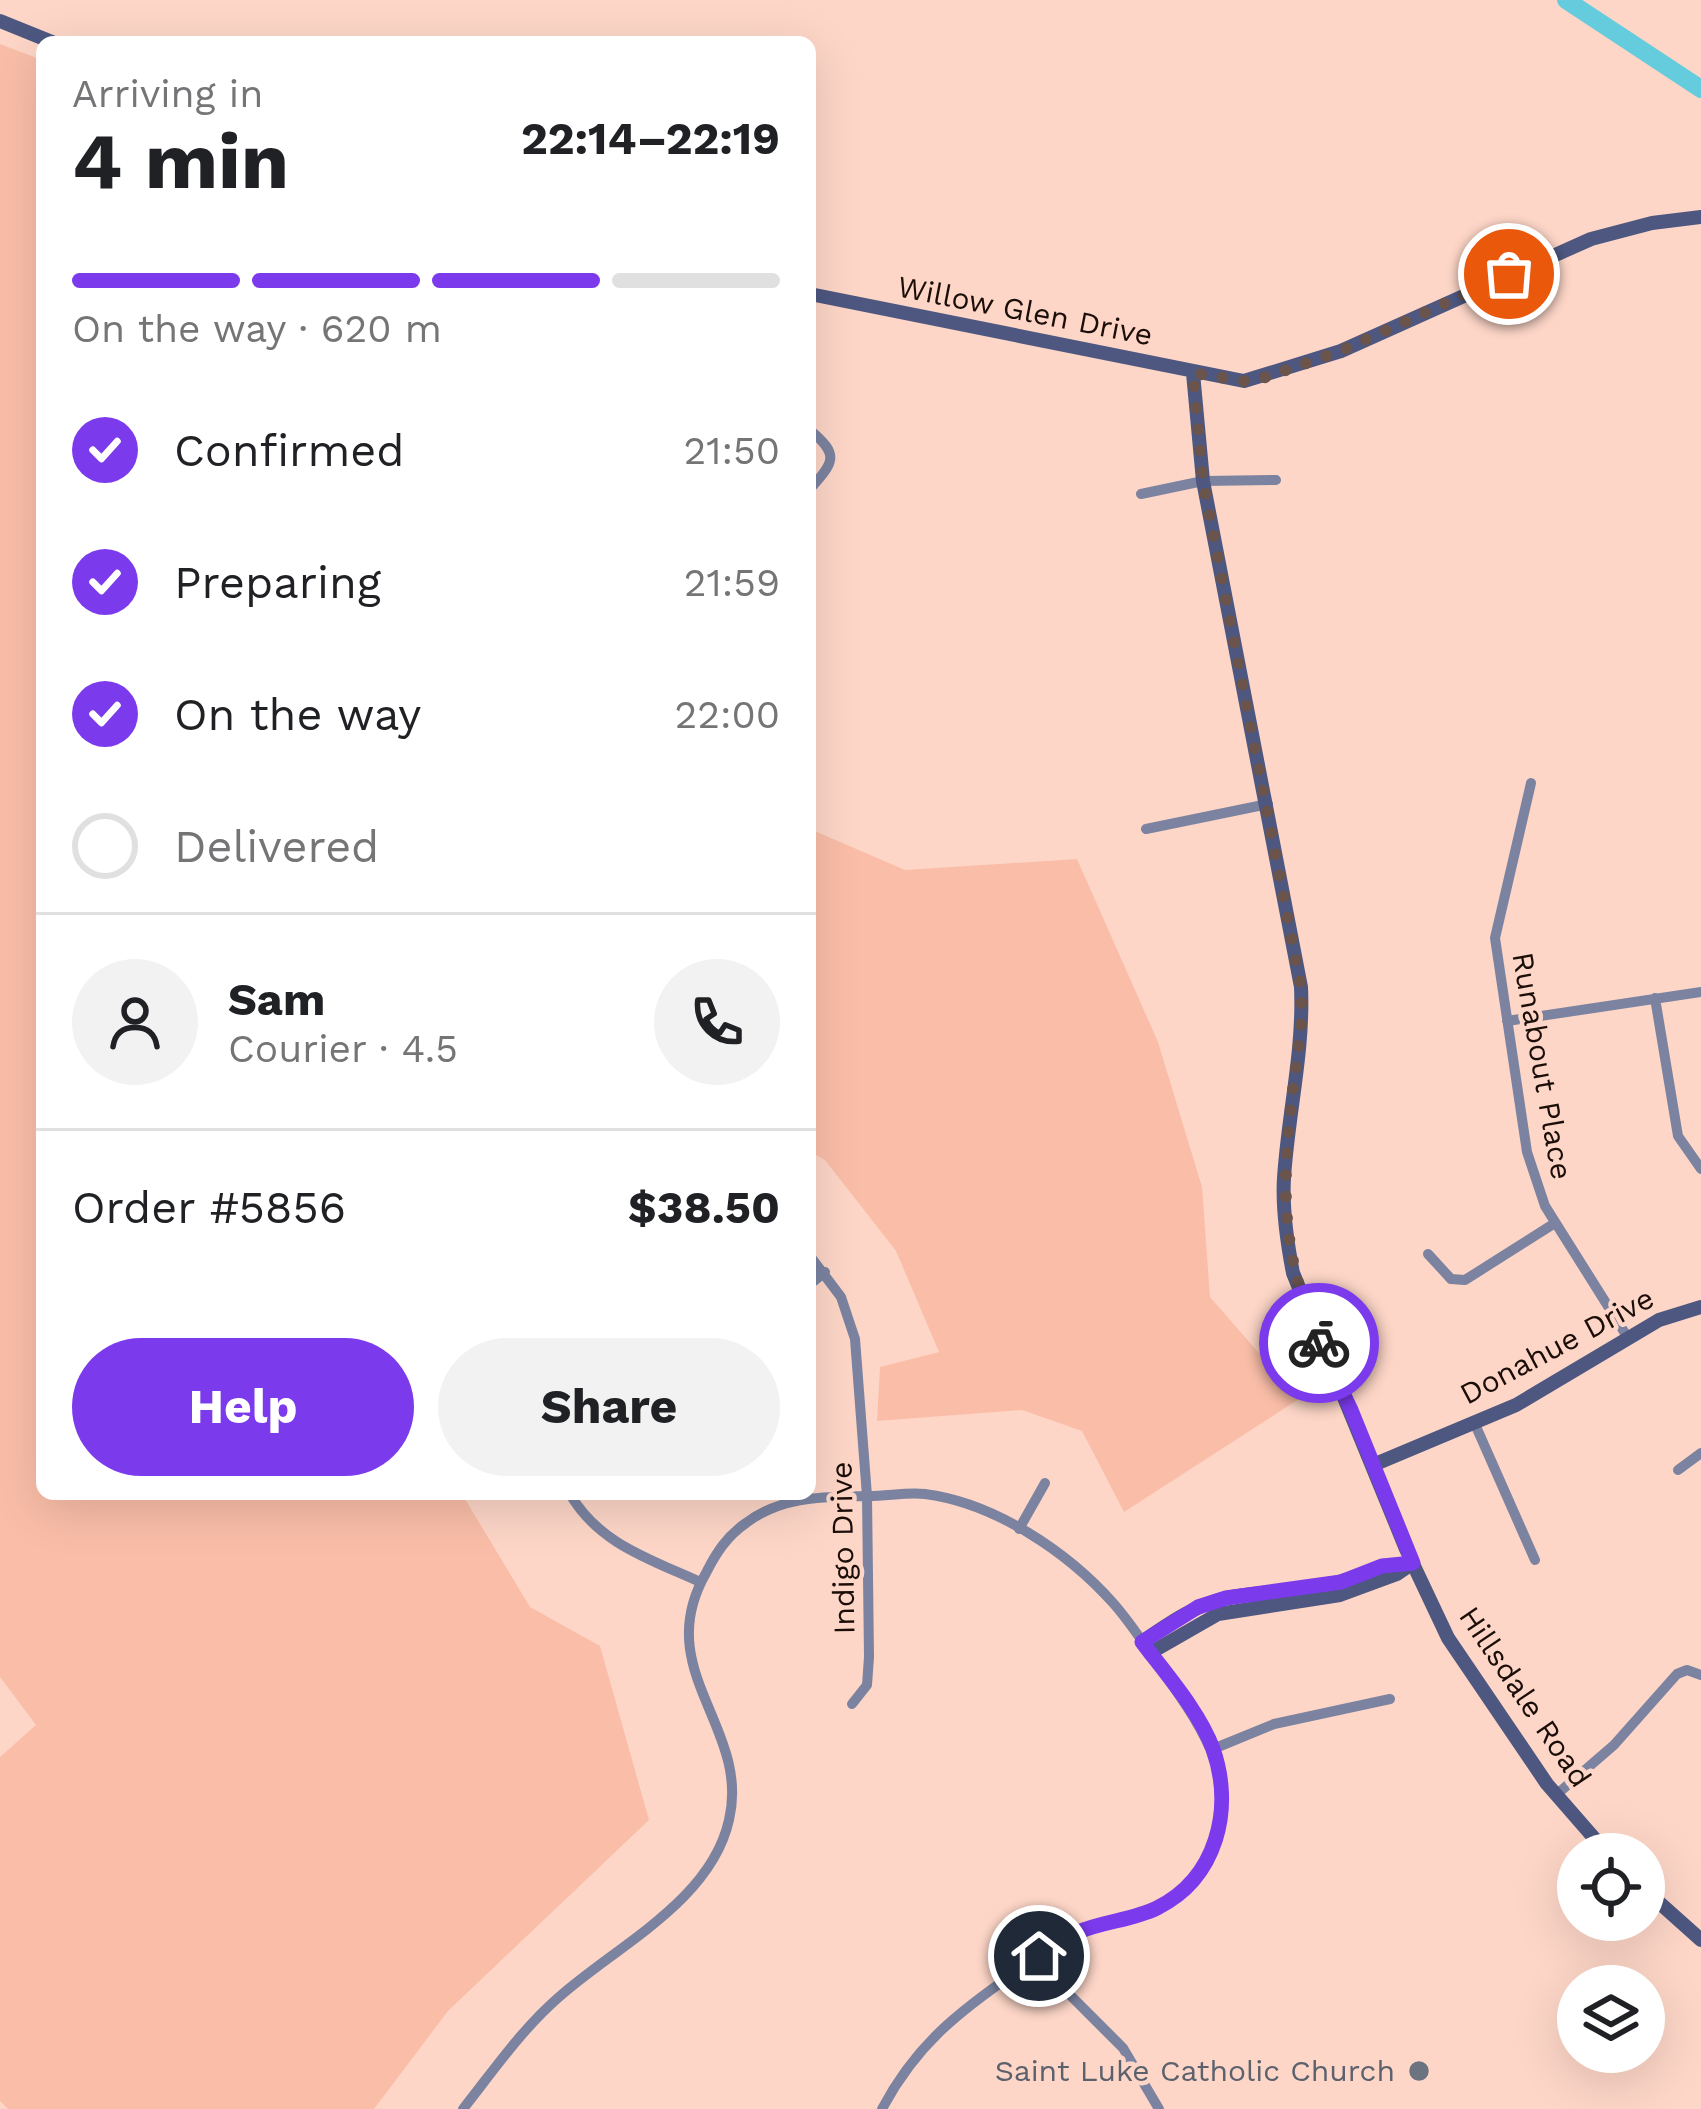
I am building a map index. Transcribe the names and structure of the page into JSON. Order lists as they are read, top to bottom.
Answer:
{
  "streets": {
    "main road": ["Willow Glen Drive", "Donahue Drive", "Hillsdale Road"],
    "street": ["Runabout Place", "Indigo Drive"]
  },
  "crossings": [
    ["Willow Glen Drive", "Hillsdale Road"],
    ["Runabout Place", "Donahue Drive"],
    ["Donahue Drive", "Hillsdale Road"]
  ],
  "places": ["Saint Luke Catholic Church"],
  "page": {
    "heading": ["4 min", "Arriving in", "22:14–22:19"],
    "panel": [
      "Sam",
      "Courier · 4.5",
      "Order #5856",
      "$38.50"
    ],
    "bar": "On the way · 620 m",
    "list": [
      ["Confirmed", "21:50"],
      ["Preparing", "21:59"],
      ["On the way", "22:00"],
      "Delivered"
    ],
    "buttons": ["Help", "Share"]
  }
}
